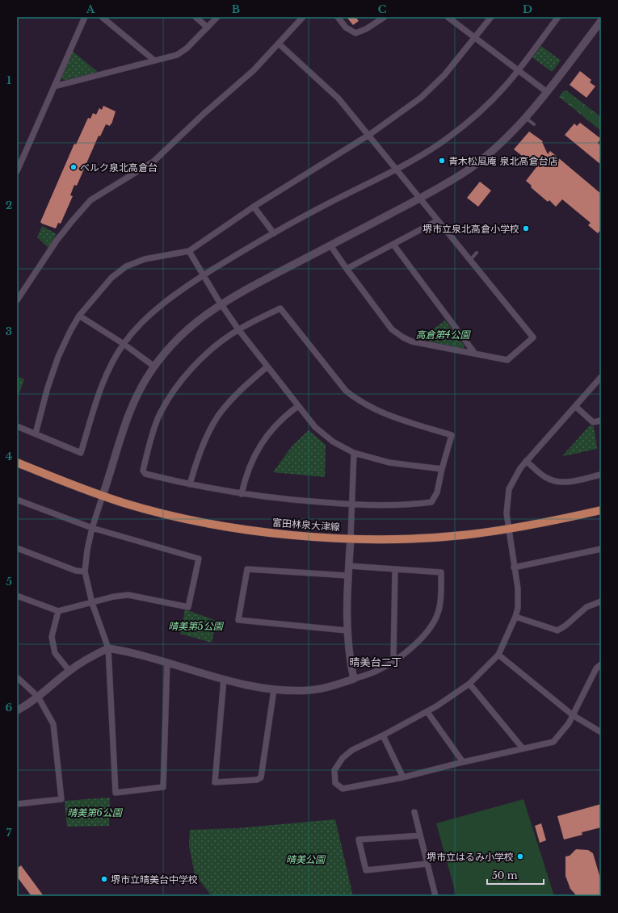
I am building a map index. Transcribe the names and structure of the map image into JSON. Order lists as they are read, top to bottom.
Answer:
{
  "streets": {
    "main road": ["富田林泉大津線"]
  },
  "districts": ["晴美台二丁"],
  "parks": [
    "高倉第4公園",
    "晴美第5公園",
    "晴美第6公園",
    "晴美公園"
  ],
  "places": [
    "青木松風庵 泉北高倉台店",
    "ベルク泉北高倉台",
    "堺市立泉北高倉小学校",
    "堺市立はるみ小学校",
    "堺市立晴美台中学校"
  ],
  "scale_bar": "50 m",
  "grid": {
    "columns": [
      "A",
      "B",
      "C",
      "D"
    ],
    "rows": [
      "1",
      "2",
      "3",
      "4",
      "5",
      "6",
      "7"
    ]
  }
}
